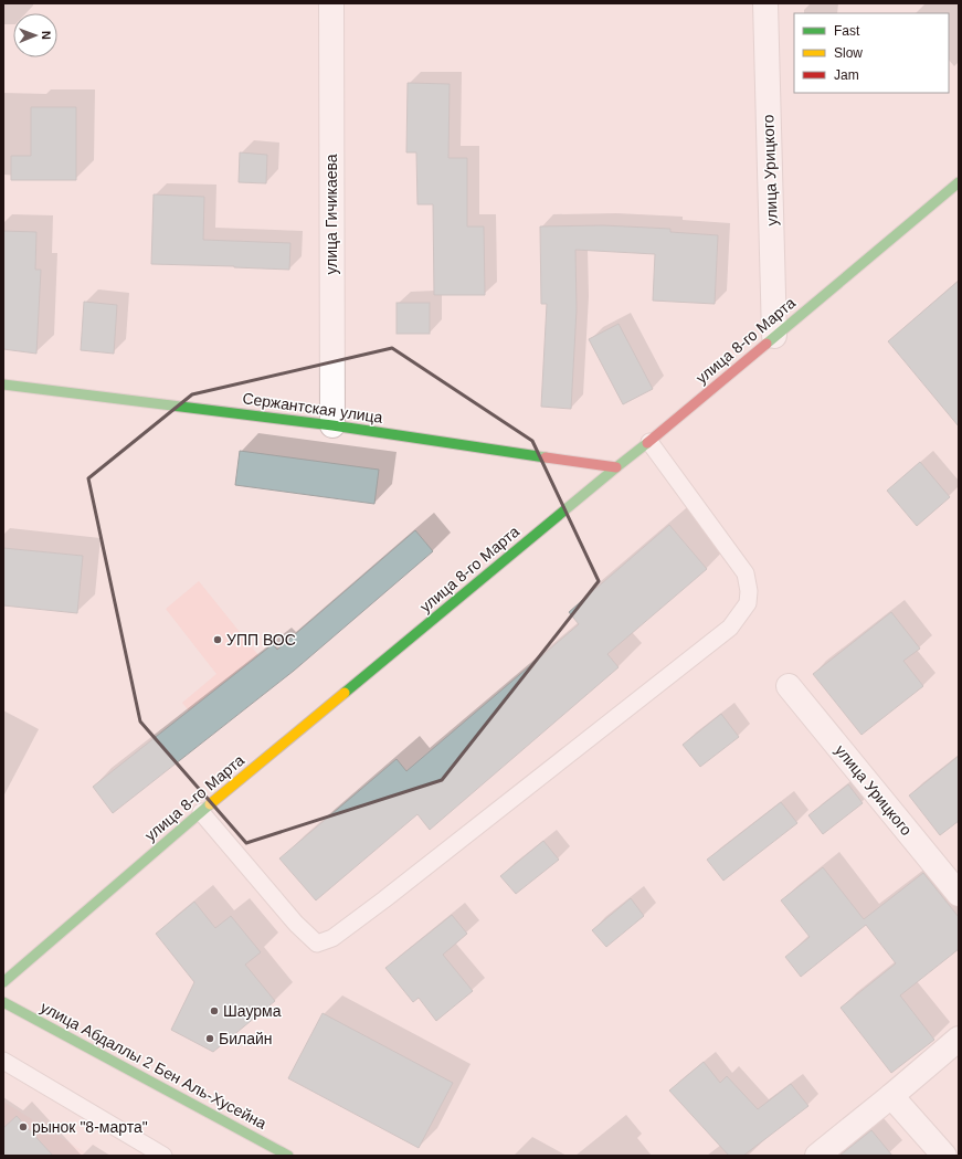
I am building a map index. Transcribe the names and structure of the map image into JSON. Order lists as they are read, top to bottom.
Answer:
{
  "streets": {
    "street": [
      "улица Урицкого",
      "улица Гичикаева",
      "улица 8-го Марта",
      "Сержантская улица",
      "улица Абдаллы 2 Бен Аль-Хусейна"
    ]
  },
  "crossings": [
    ["улица Урицкого", "улица 8-го Марта"],
    ["улица Гичикаева", "Сержантская улица"],
    ["улица 8-го Марта", "Сержантская улица"]
  ],
  "places": [
    "УПП ВОС",
    "Шаурма",
    "Билайн",
    "рынок \"8-марта\""
  ],
  "legend": ["Fast", "Slow", "Jam"],
  "north": "right"
}
